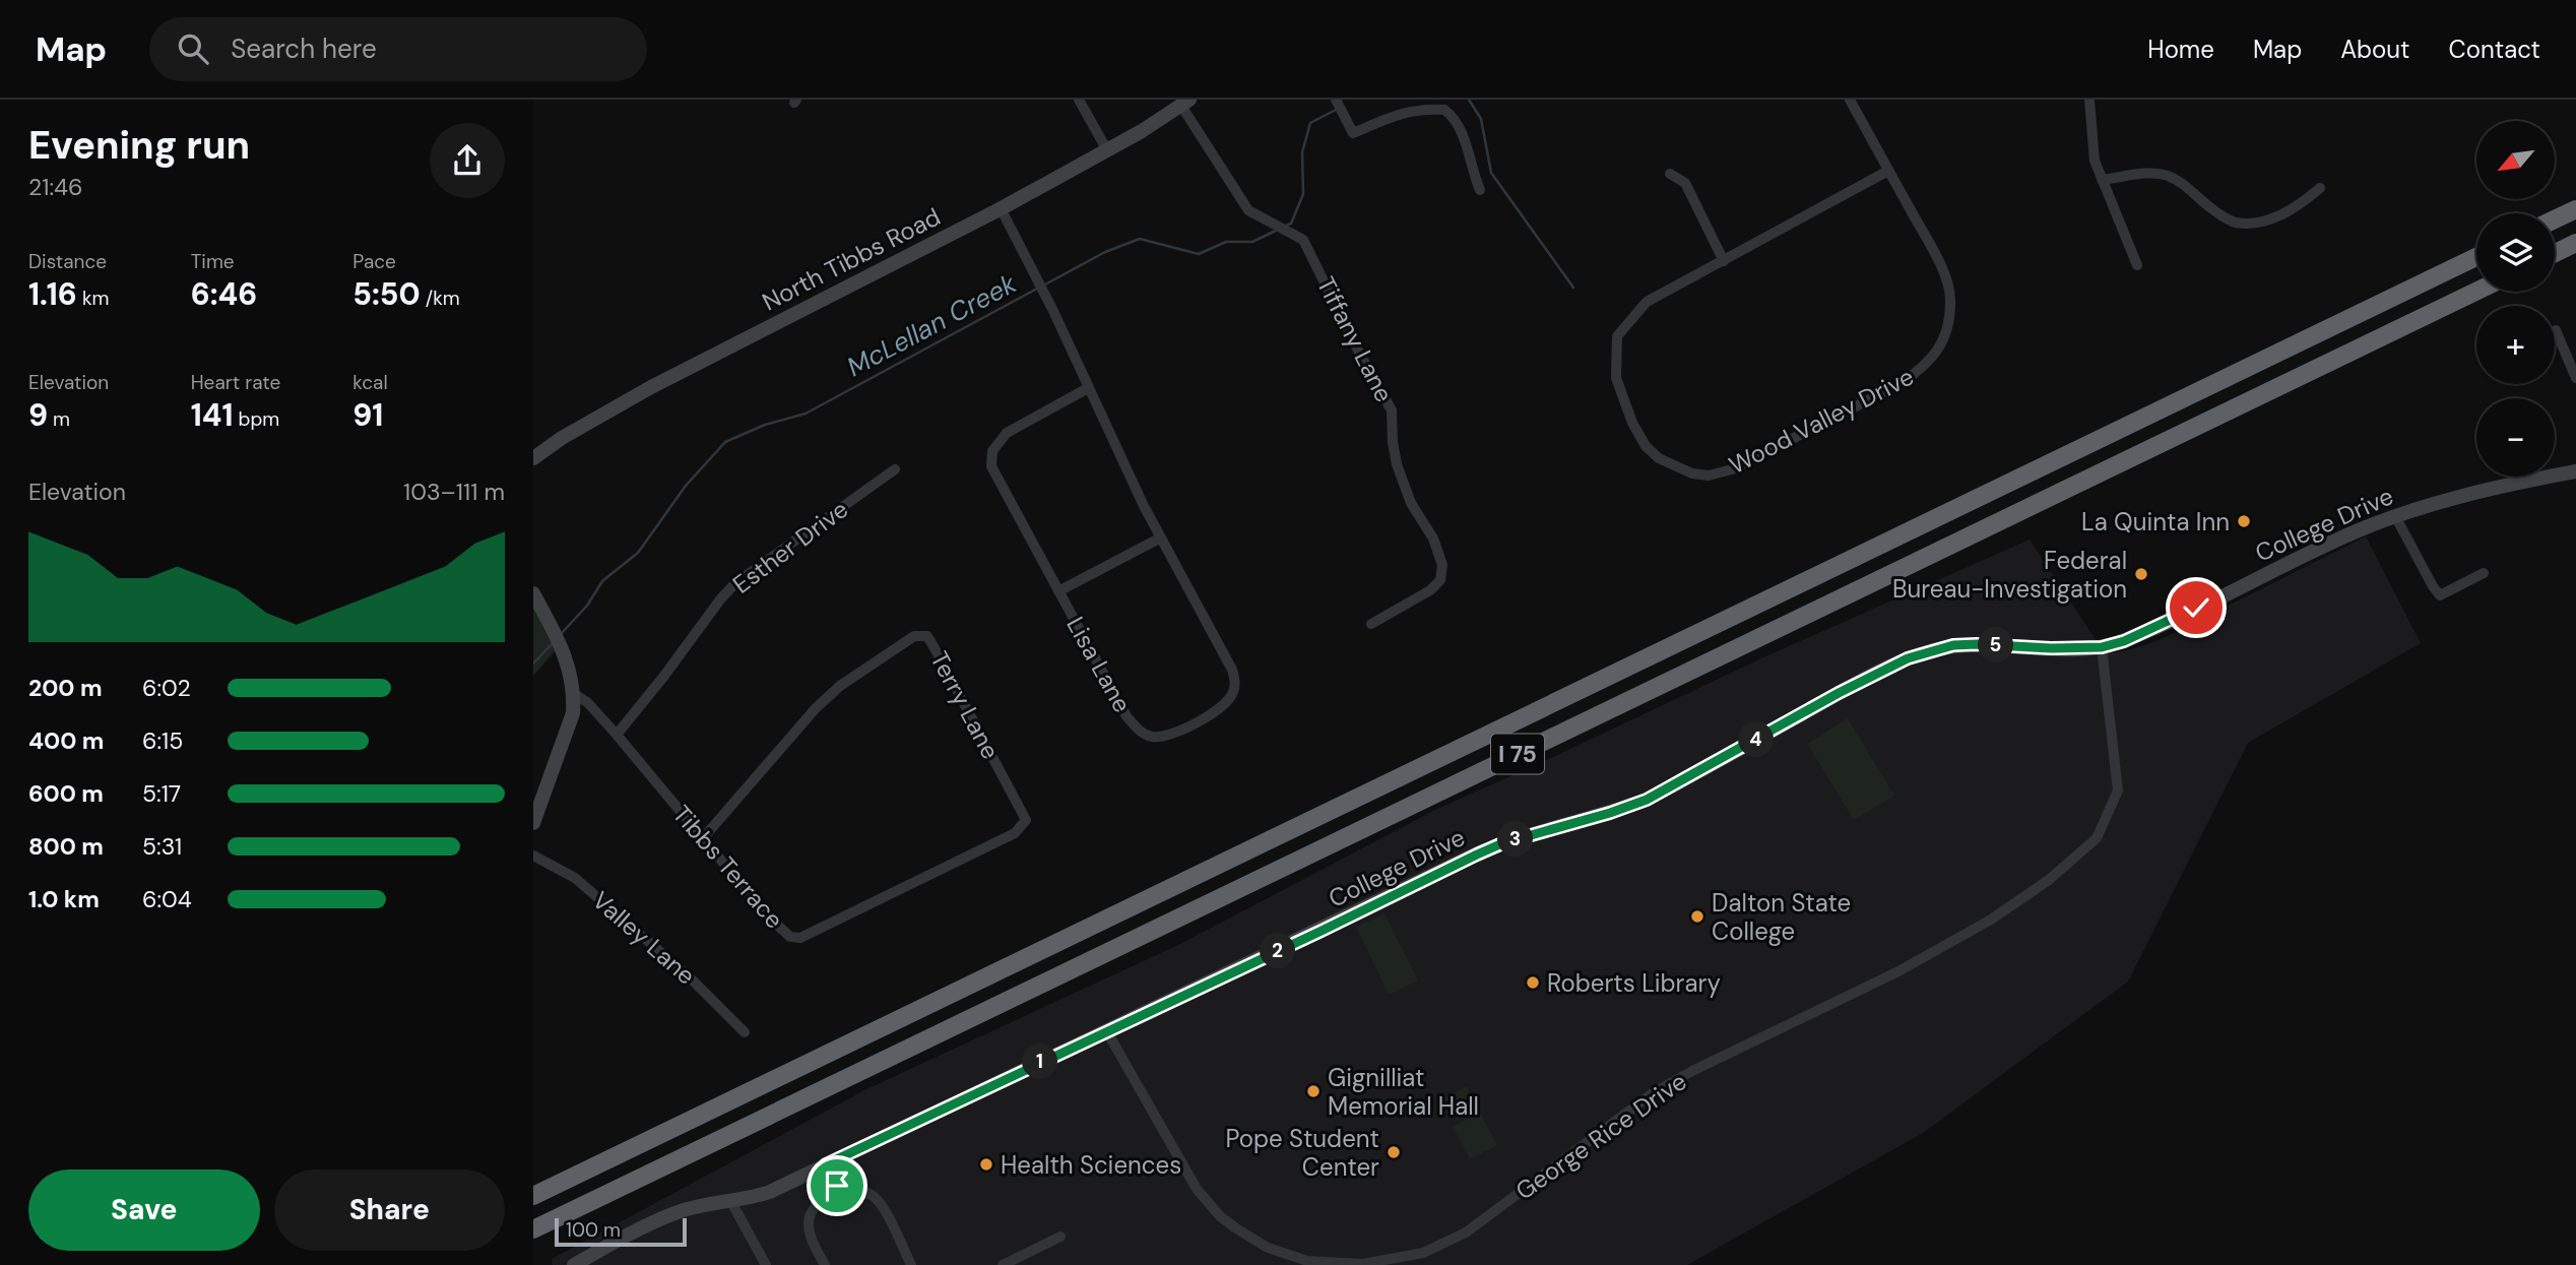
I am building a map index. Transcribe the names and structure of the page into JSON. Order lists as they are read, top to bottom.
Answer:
{
  "streets": {
    "highway": ["I 75"],
    "street": [
      "North Tibbs Road",
      "Tiffany Lane",
      "Wood Valley Drive",
      "College Drive",
      "Esther Drive",
      "Lisa Lane",
      "Terry Lane",
      "Tibbs Terrace",
      "Valley Lane",
      "George Rice Drive"
    ]
  },
  "crossings": [
    ["North Tibbs Road", "Tiffany Lane"],
    ["North Tibbs Road", "Lisa Lane"],
    ["College Drive", "George Rice Drive"],
    ["Esther Drive", "Tibbs Terrace"],
    ["Terry Lane", "Tibbs Terrace"]
  ],
  "water": ["McLellan Creek"],
  "places": [
    "La Quinta Inn",
    "Federal Bureau-Investigation",
    "Dalton State College",
    "Roberts Library",
    "Gignilliat Memorial Hall",
    "Pope Student Center",
    "Health Sciences"
  ],
  "scale_bar": "100 m",
  "north": "bottom left",
  "page": {
    "header": "Map",
    "search": "Search here",
    "nav": [
      "Home",
      "Map",
      "About",
      "Contact"
    ],
    "heading": ["Evening run", "21:46"],
    "map_buttons": ["+", "−"],
    "stats": [
      ["Distance", "1.16 km"],
      ["Time", "6:46"],
      ["Pace", "5:50 /km"],
      ["Elevation", "9 m"],
      ["Heart rate", "141 bpm"],
      ["kcal", "91"]
    ],
    "chart": ["Elevation", "103–111 m"],
    "pins": [
      "5",
      "4",
      "3",
      "2",
      "1"
    ],
    "list": [
      {
        "name": "200 m",
        "note": "6:02"
      },
      {
        "name": "400 m",
        "note": "6:15"
      },
      {
        "name": "600 m",
        "note": "5:17"
      },
      {
        "name": "800 m",
        "note": "5:31"
      },
      {
        "name": "1.0 km",
        "note": "6:04"
      }
    ],
    "buttons": ["Save", "Share"],
    "scale": "100 m"
  }
}
